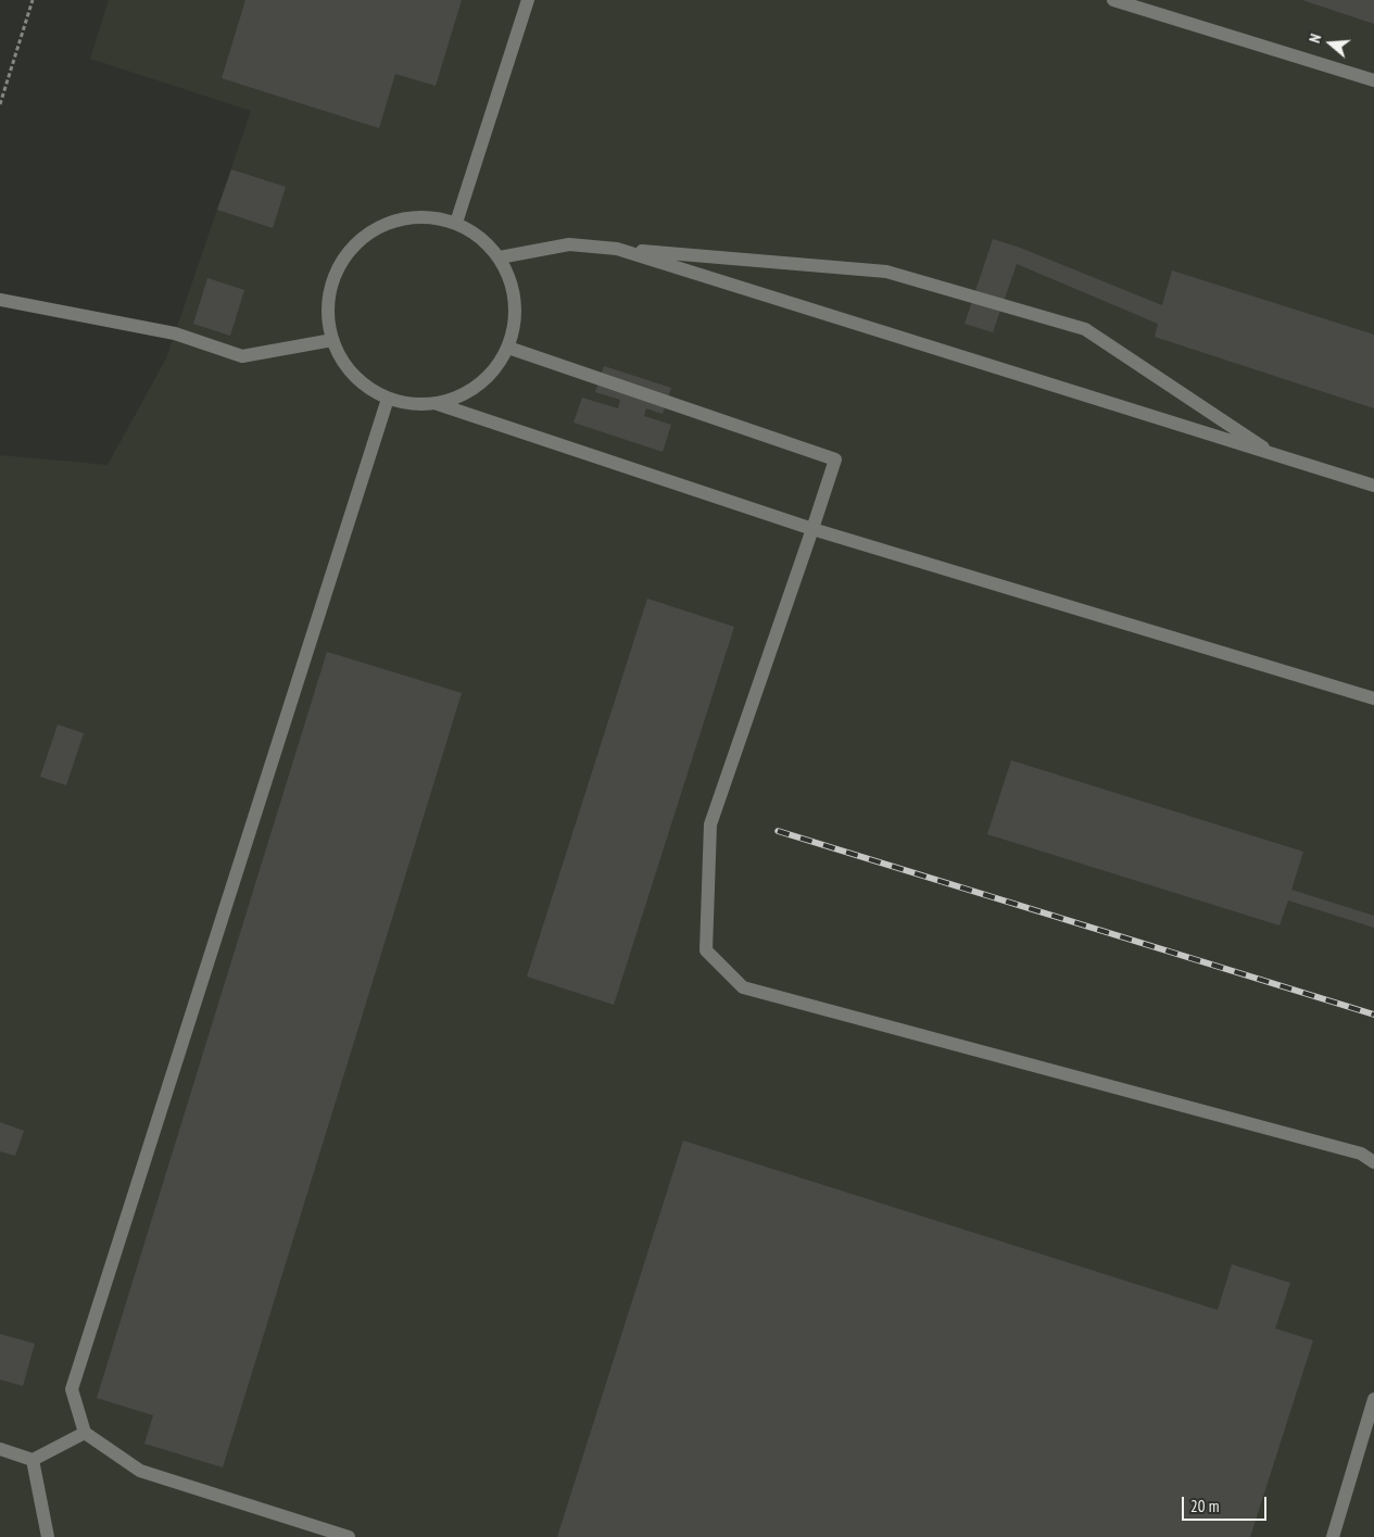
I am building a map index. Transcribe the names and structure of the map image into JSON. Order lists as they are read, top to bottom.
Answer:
{
  "scale_bar": "20 m",
  "north": "left"
}
